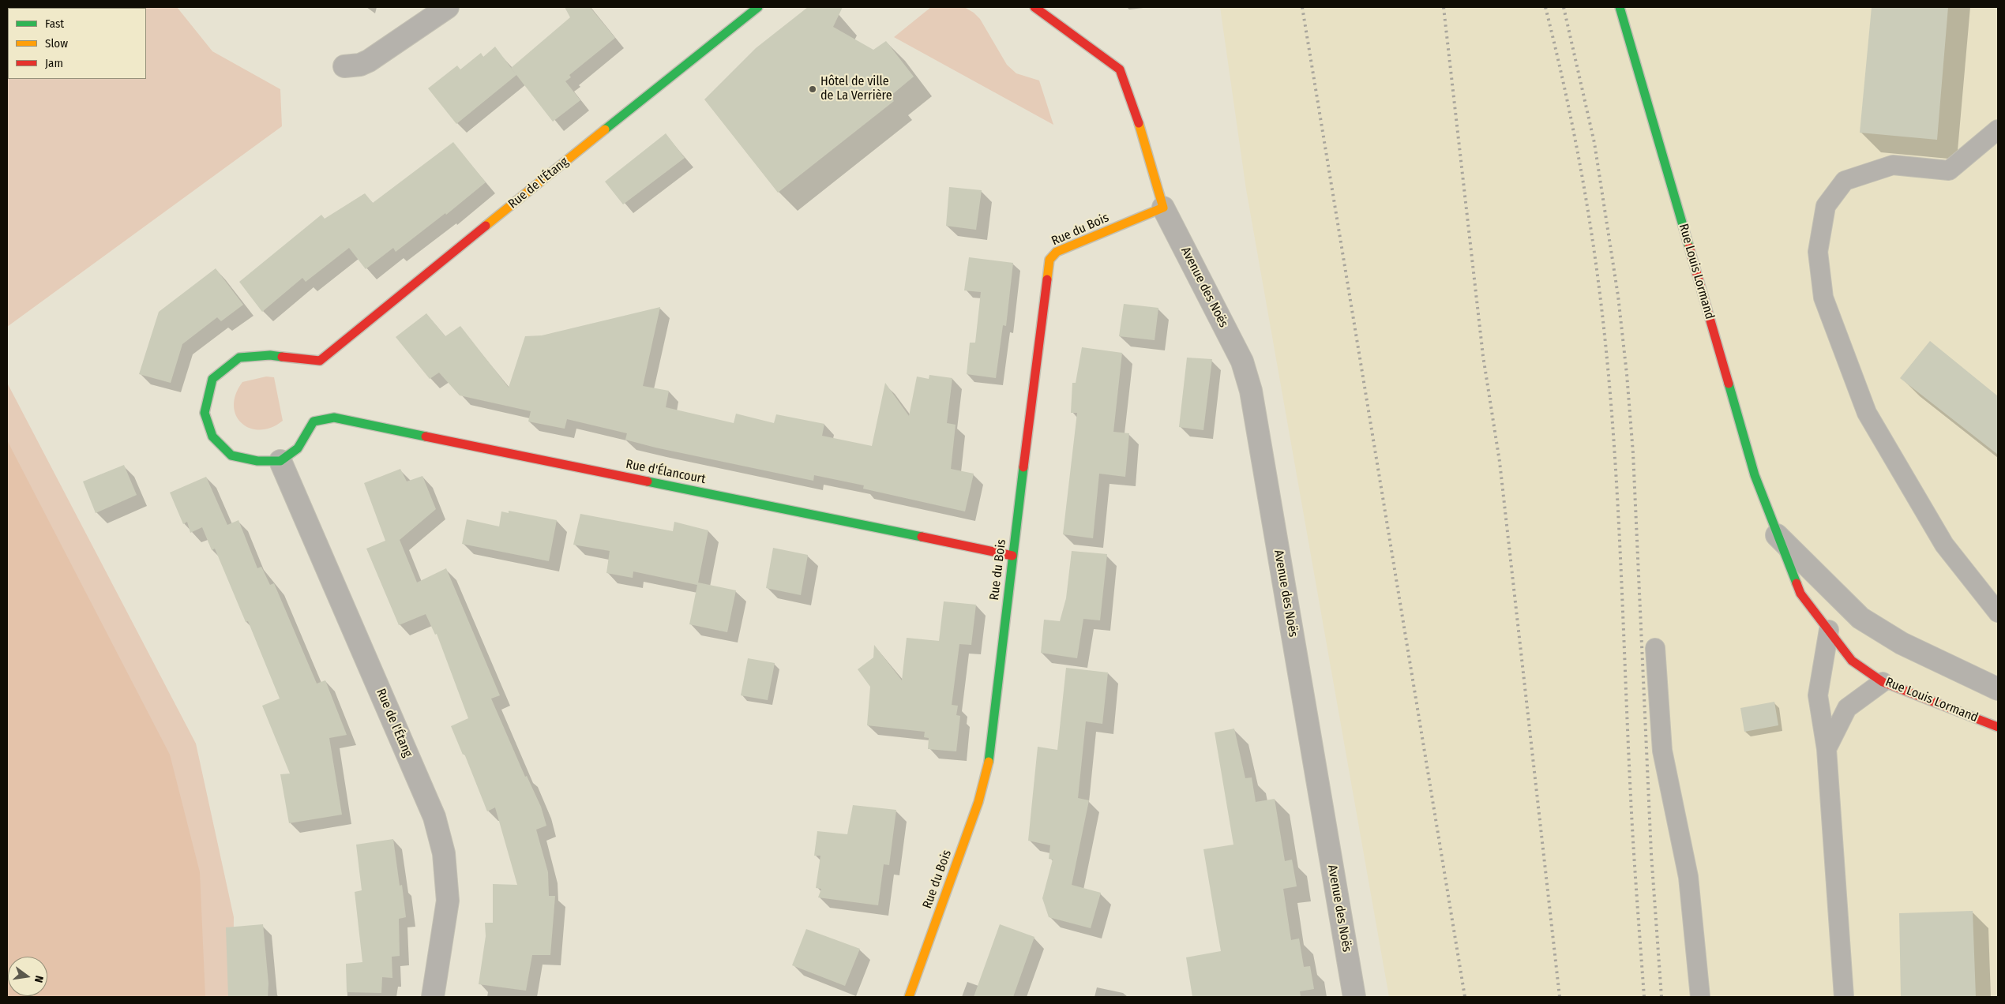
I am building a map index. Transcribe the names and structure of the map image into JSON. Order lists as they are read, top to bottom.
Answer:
{
  "streets": {
    "street": [
      "Rue de l'Étang",
      "Rue du Bois",
      "Rue Louis Lormand",
      "Avenue des Noës",
      "Rue d'Élancourt"
    ]
  },
  "crossings": [
    ["Rue de l'Étang", "Rue d'Élancourt"],
    ["Rue du Bois", "Avenue des Noës"],
    ["Rue du Bois", "Rue d'Élancourt"]
  ],
  "places": ["Hôtel de ville de La Verrière"],
  "legend": ["Fast", "Slow", "Jam"],
  "north": "right"
}
